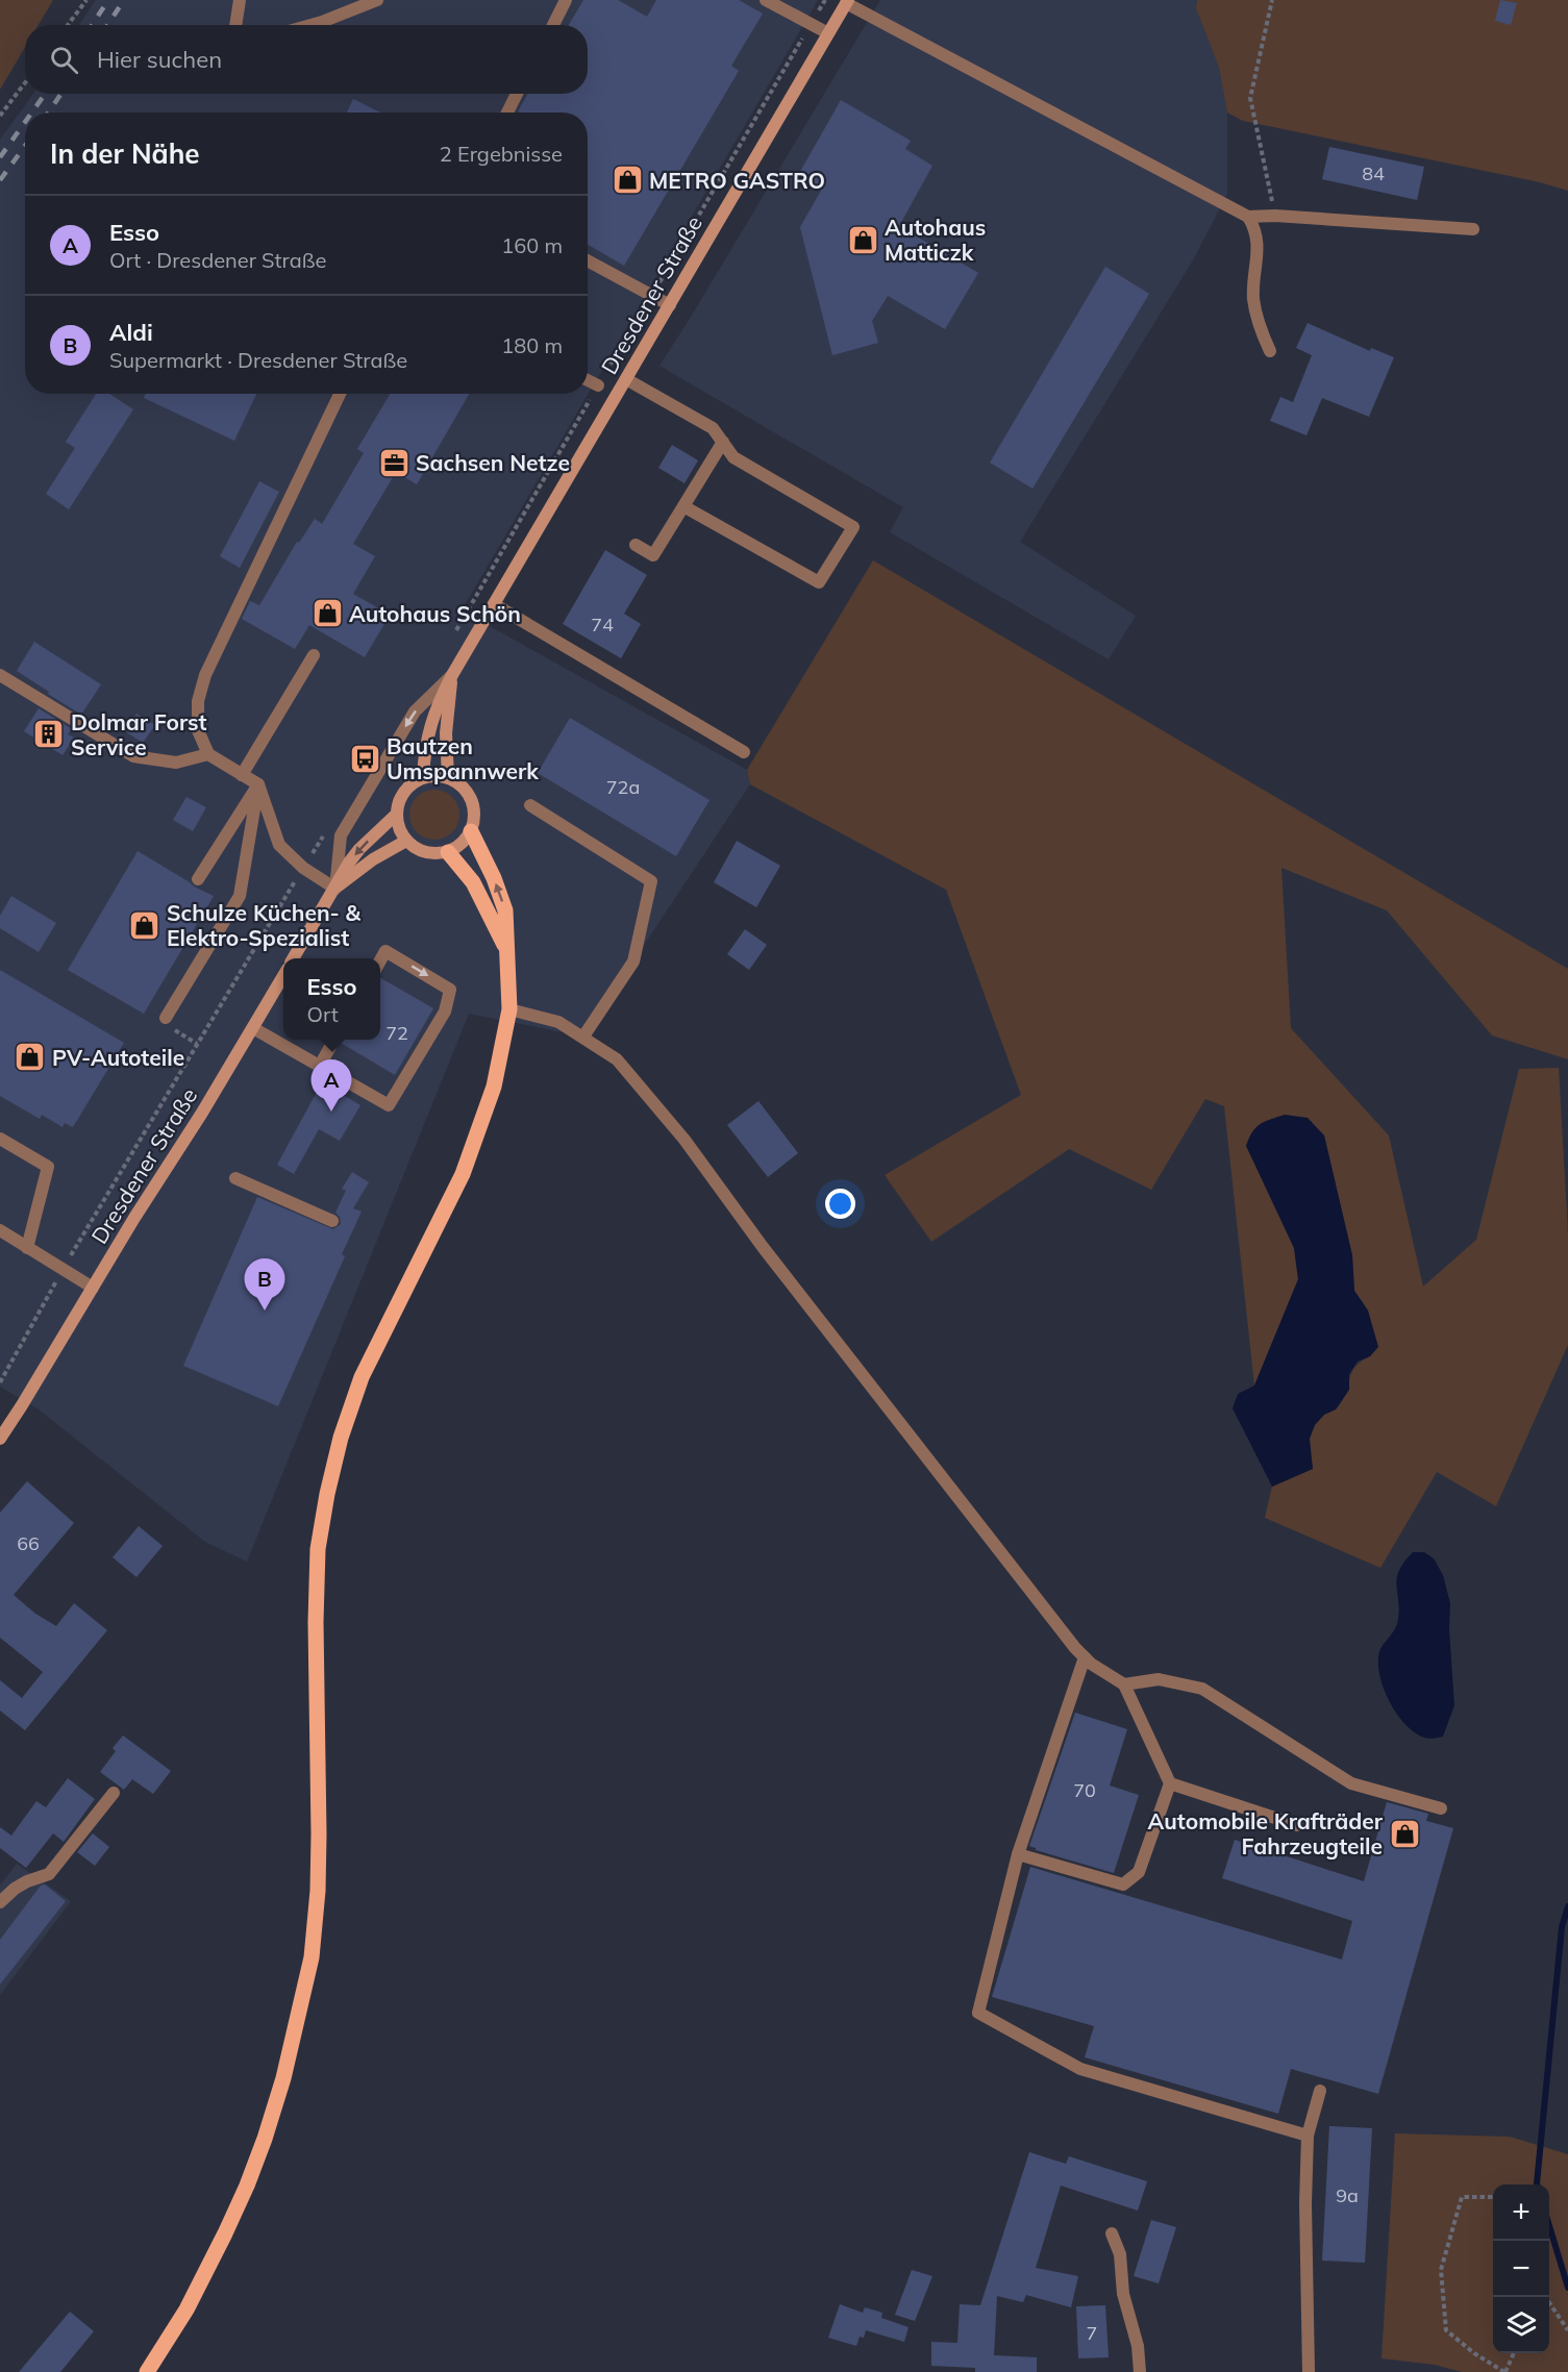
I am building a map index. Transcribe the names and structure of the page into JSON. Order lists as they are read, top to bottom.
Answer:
{
  "streets": {
    "main road": ["Dresdener Straße"]
  },
  "places": {
    "shop": [
      "METRO GASTRO",
      "Autohaus Matticzk",
      "Autohaus Schön",
      "Schulze Küchen- & Elektro-Spezialist",
      "PV-Autoteile",
      "Automobile Krafträder Fahrzeugteile"
    ],
    "office": ["Sachsen Netze"],
    "building": ["Dolmar Forst Service"],
    "bus stop": ["Bautzen Umspannwerk"]
  },
  "house_numbers": [
    "84",
    "74",
    "72a",
    "72",
    "66",
    "70",
    "9a",
    "7"
  ],
  "page": {
    "search": "Hier suchen",
    "heading": ["In der Nähe", "2 Ergebnisse"],
    "list": [
      {
        "mark": "A",
        "name": "Esso",
        "note": "Ort · Dresdener Straße",
        "value": "160 m"
      },
      {
        "mark": "B",
        "name": "Aldi",
        "note": "Supermarkt · Dresdener Straße",
        "value": "180 m"
      }
    ],
    "popup": ["Esso", "Ort"],
    "pins": ["A", "B"],
    "map_buttons": ["+", "−"]
  }
}
